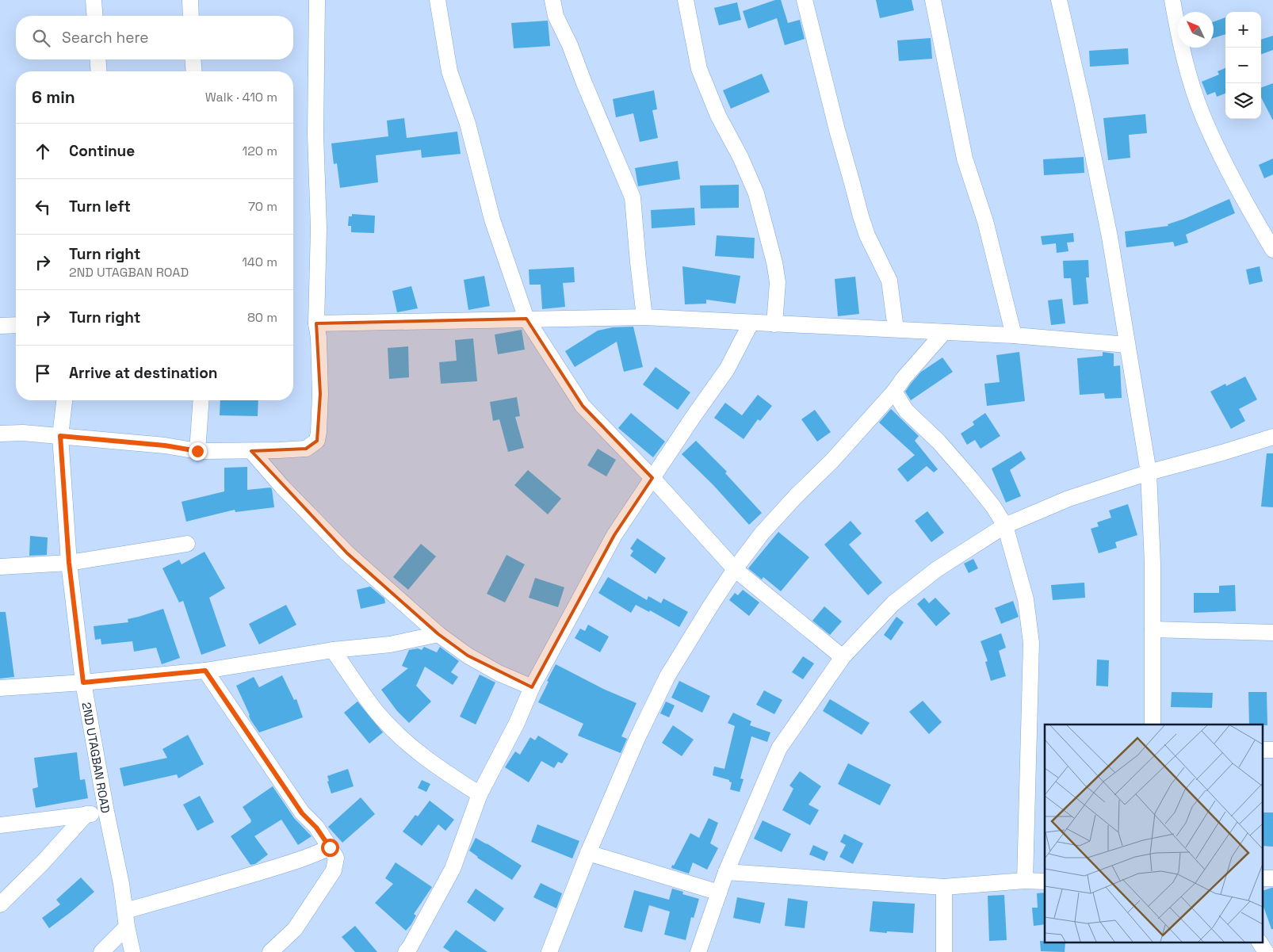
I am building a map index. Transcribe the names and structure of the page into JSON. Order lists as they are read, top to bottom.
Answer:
{
  "streets": {
    "street": ["2ND UTAGBAN ROAD"]
  },
  "north": "top left",
  "page": {
    "map_buttons": ["+", "−"],
    "search": "Search here",
    "heading": ["6 min", "Walk · 410 m"],
    "list": [
      ["Continue", "120 m"],
      ["Turn left", "70 m"],
      ["Turn right", "2ND UTAGBAN ROAD", "140 m"],
      ["Turn right", "80 m"],
      "Arrive at destination"
    ]
  }
}
